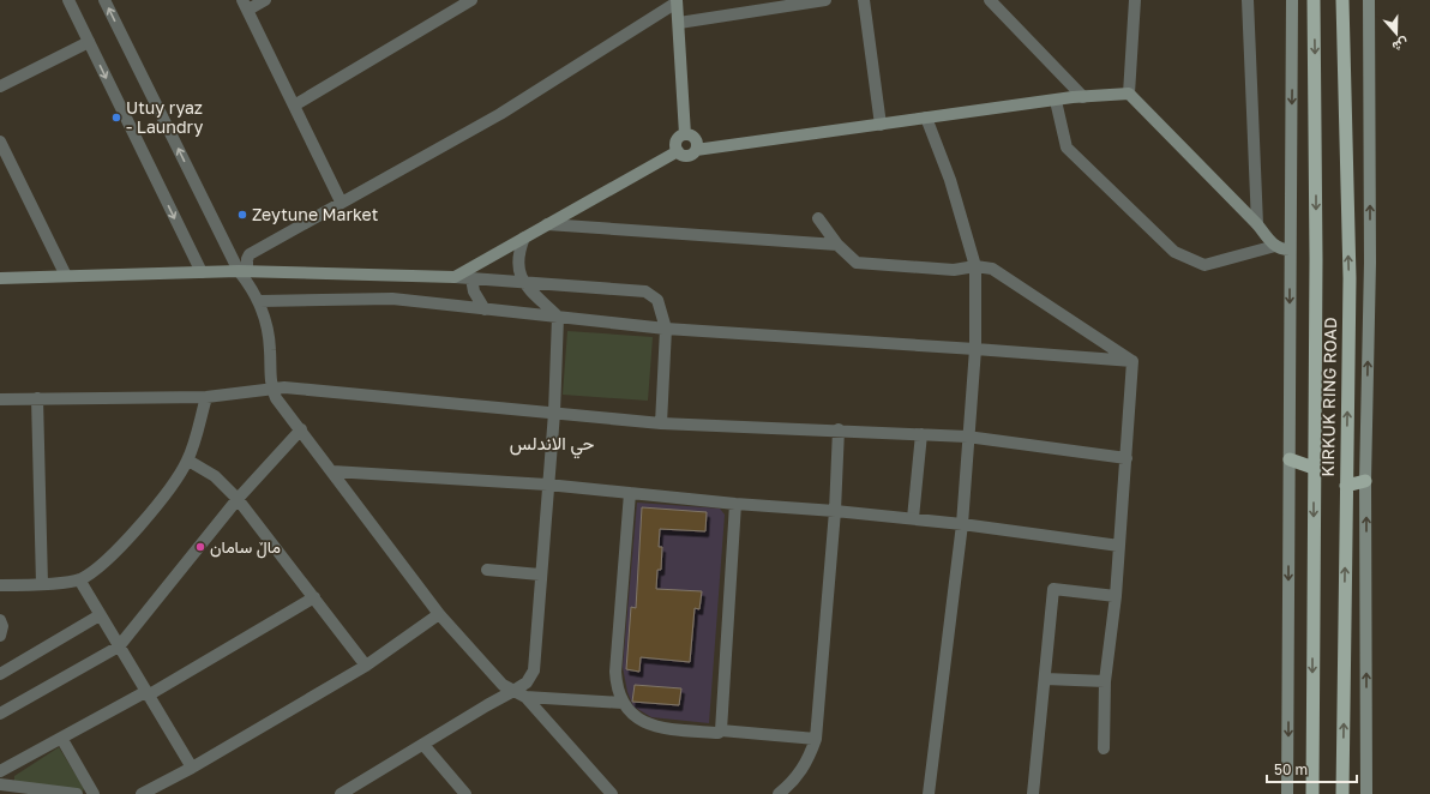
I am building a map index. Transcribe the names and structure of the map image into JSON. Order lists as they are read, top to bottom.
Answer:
{
  "streets": {
    "highway": ["KIRKUK RING ROAD"]
  },
  "districts": ["حي الاندلس"],
  "places": ["Utuy ryaz - Laundry", "Zeytune Market", "ماڵ سامان"],
  "scale_bar": "50 m",
  "north": "bottom"
}
